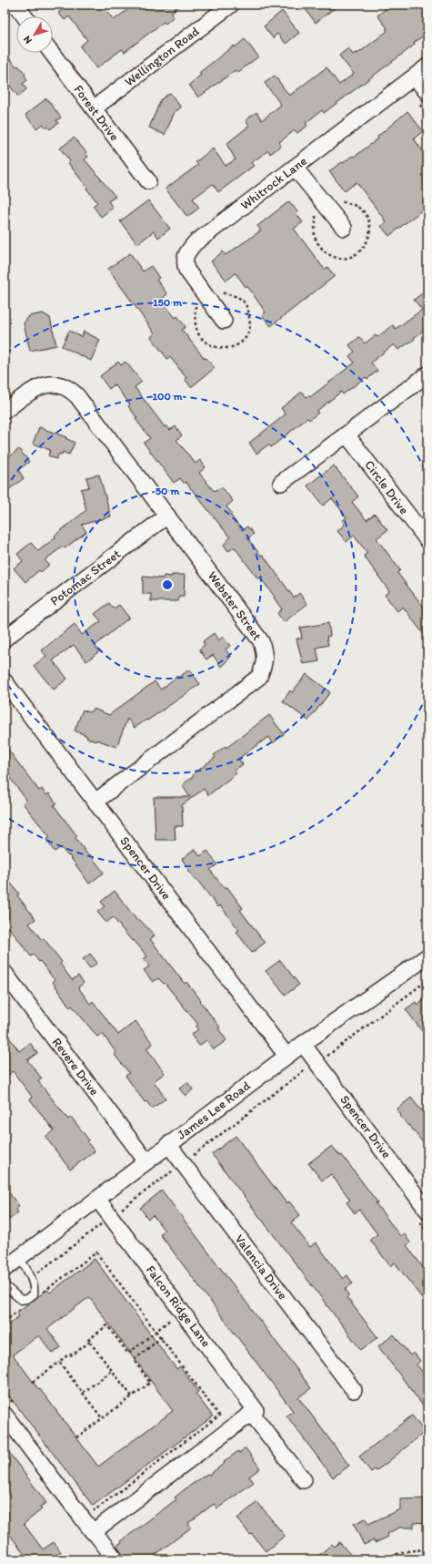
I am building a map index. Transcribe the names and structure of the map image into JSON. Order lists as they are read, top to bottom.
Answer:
{
  "streets": {
    "street": [
      "Wellington Road",
      "Forest Drive",
      "Whitrock Lane",
      "Circle Drive",
      "Potomac Street",
      "Webster Street",
      "Spencer Drive",
      "Revere Drive",
      "James Lee Road",
      "Valencia Drive",
      "Falcon Ridge Lane"
    ]
  },
  "crossings": [
    ["Wellington Road", "Forest Drive"],
    ["Potomac Street", "Webster Street"],
    ["Webster Street", "Spencer Drive"],
    ["Spencer Drive", "James Lee Road"],
    ["Revere Drive", "James Lee Road"],
    ["James Lee Road", "Valencia Drive"],
    ["James Lee Road", "Falcon Ridge Lane"]
  ],
  "north": "bottom left",
  "rings": ["150 m", "100 m", "50 m"]
}
